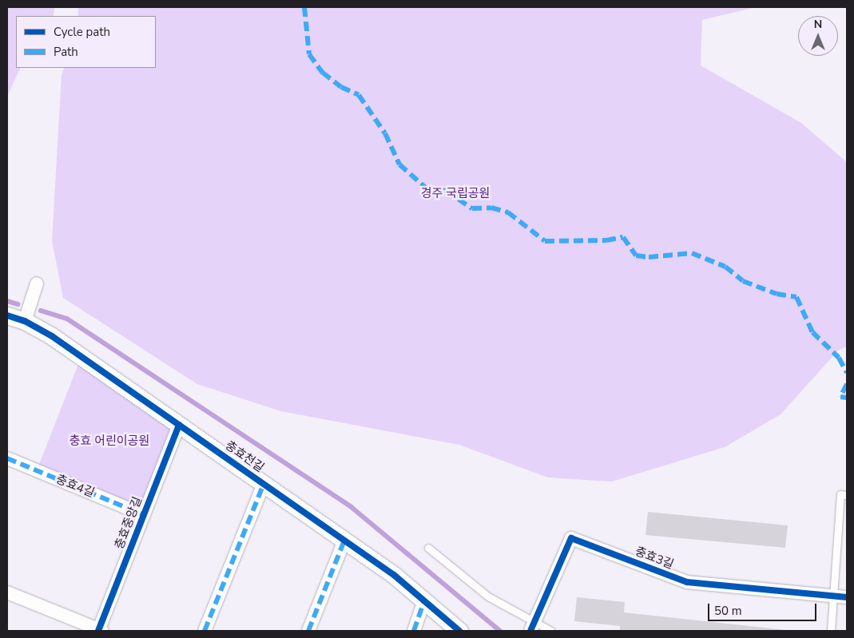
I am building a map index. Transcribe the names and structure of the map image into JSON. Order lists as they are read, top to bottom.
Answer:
{
  "streets": {
    "street": [
      "충효천길",
      "충효4길",
      "충효중앙길",
      "충효3길"
    ]
  },
  "crossings": [
    ["충효천길", "충효중앙길"],
    ["충효4길", "충효중앙길"]
  ],
  "parks": ["경주 국립공원", "충효 어린이공원"],
  "legend": ["Cycle path", "Path"],
  "scale_bar": "50 m",
  "north": "top"
}
